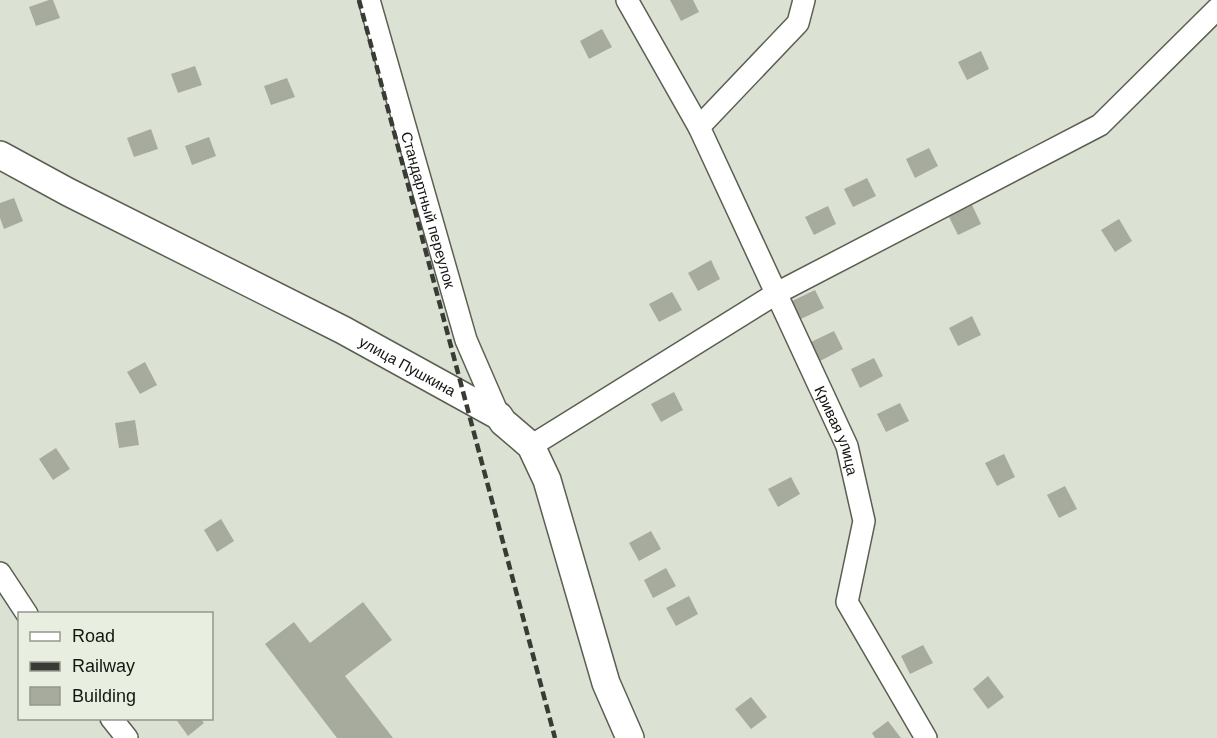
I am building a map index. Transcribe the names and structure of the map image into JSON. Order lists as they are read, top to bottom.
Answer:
{
  "streets": {
    "main road": ["улица Пушкина"],
    "street": ["Стандартный переулок", "Кривая улица"]
  },
  "crossings": [
    ["Стандартный переулок", "улица Пушкина"]
  ],
  "legend": ["Road", "Railway", "Building"]
}
